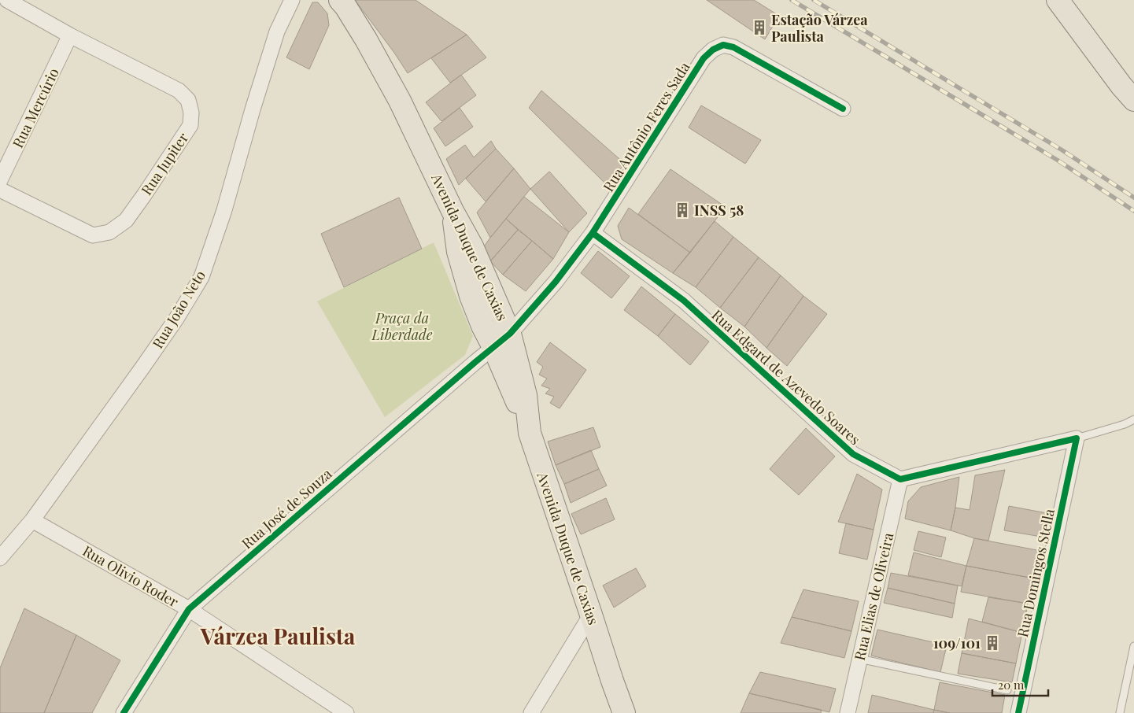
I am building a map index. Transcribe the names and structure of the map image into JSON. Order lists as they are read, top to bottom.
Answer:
{
  "streets": {
    "main road": ["Avenida Duque de Caxias"],
    "street": [
      "Rua Mercúrio",
      "Rua Antônio Feres Sada",
      "Rua Jupiter",
      "Rua João Neto",
      "Rua Edgard de Azevedo Soares",
      "Rua José de Souza",
      "Rua Domingos Stella",
      "Rua Olivio Roder",
      "Rua Elias de Oliveira"
    ]
  },
  "crossings": [
    ["Rua Mercúrio", "Rua Jupiter"],
    ["Rua Antônio Feres Sada", "Avenida Duque de Caxias"],
    ["Rua Antônio Feres Sada", "Rua Edgard de Azevedo Soares"],
    ["Rua Antônio Feres Sada", "Rua José de Souza"],
    ["Avenida Duque de Caxias", "Rua José de Souza"],
    ["Rua João Neto", "Rua Olivio Roder"],
    ["Rua Edgard de Azevedo Soares", "Rua Elias de Oliveira"],
    ["Rua José de Souza", "Rua Olivio Roder"]
  ],
  "districts": ["Várzea Paulista"],
  "parks": ["Praça da Liberdade"],
  "places": {
    "building": ["Estação Várzea Paulista", "INSS 58", "109/101"]
  },
  "scale_bar": "20 m"
}
